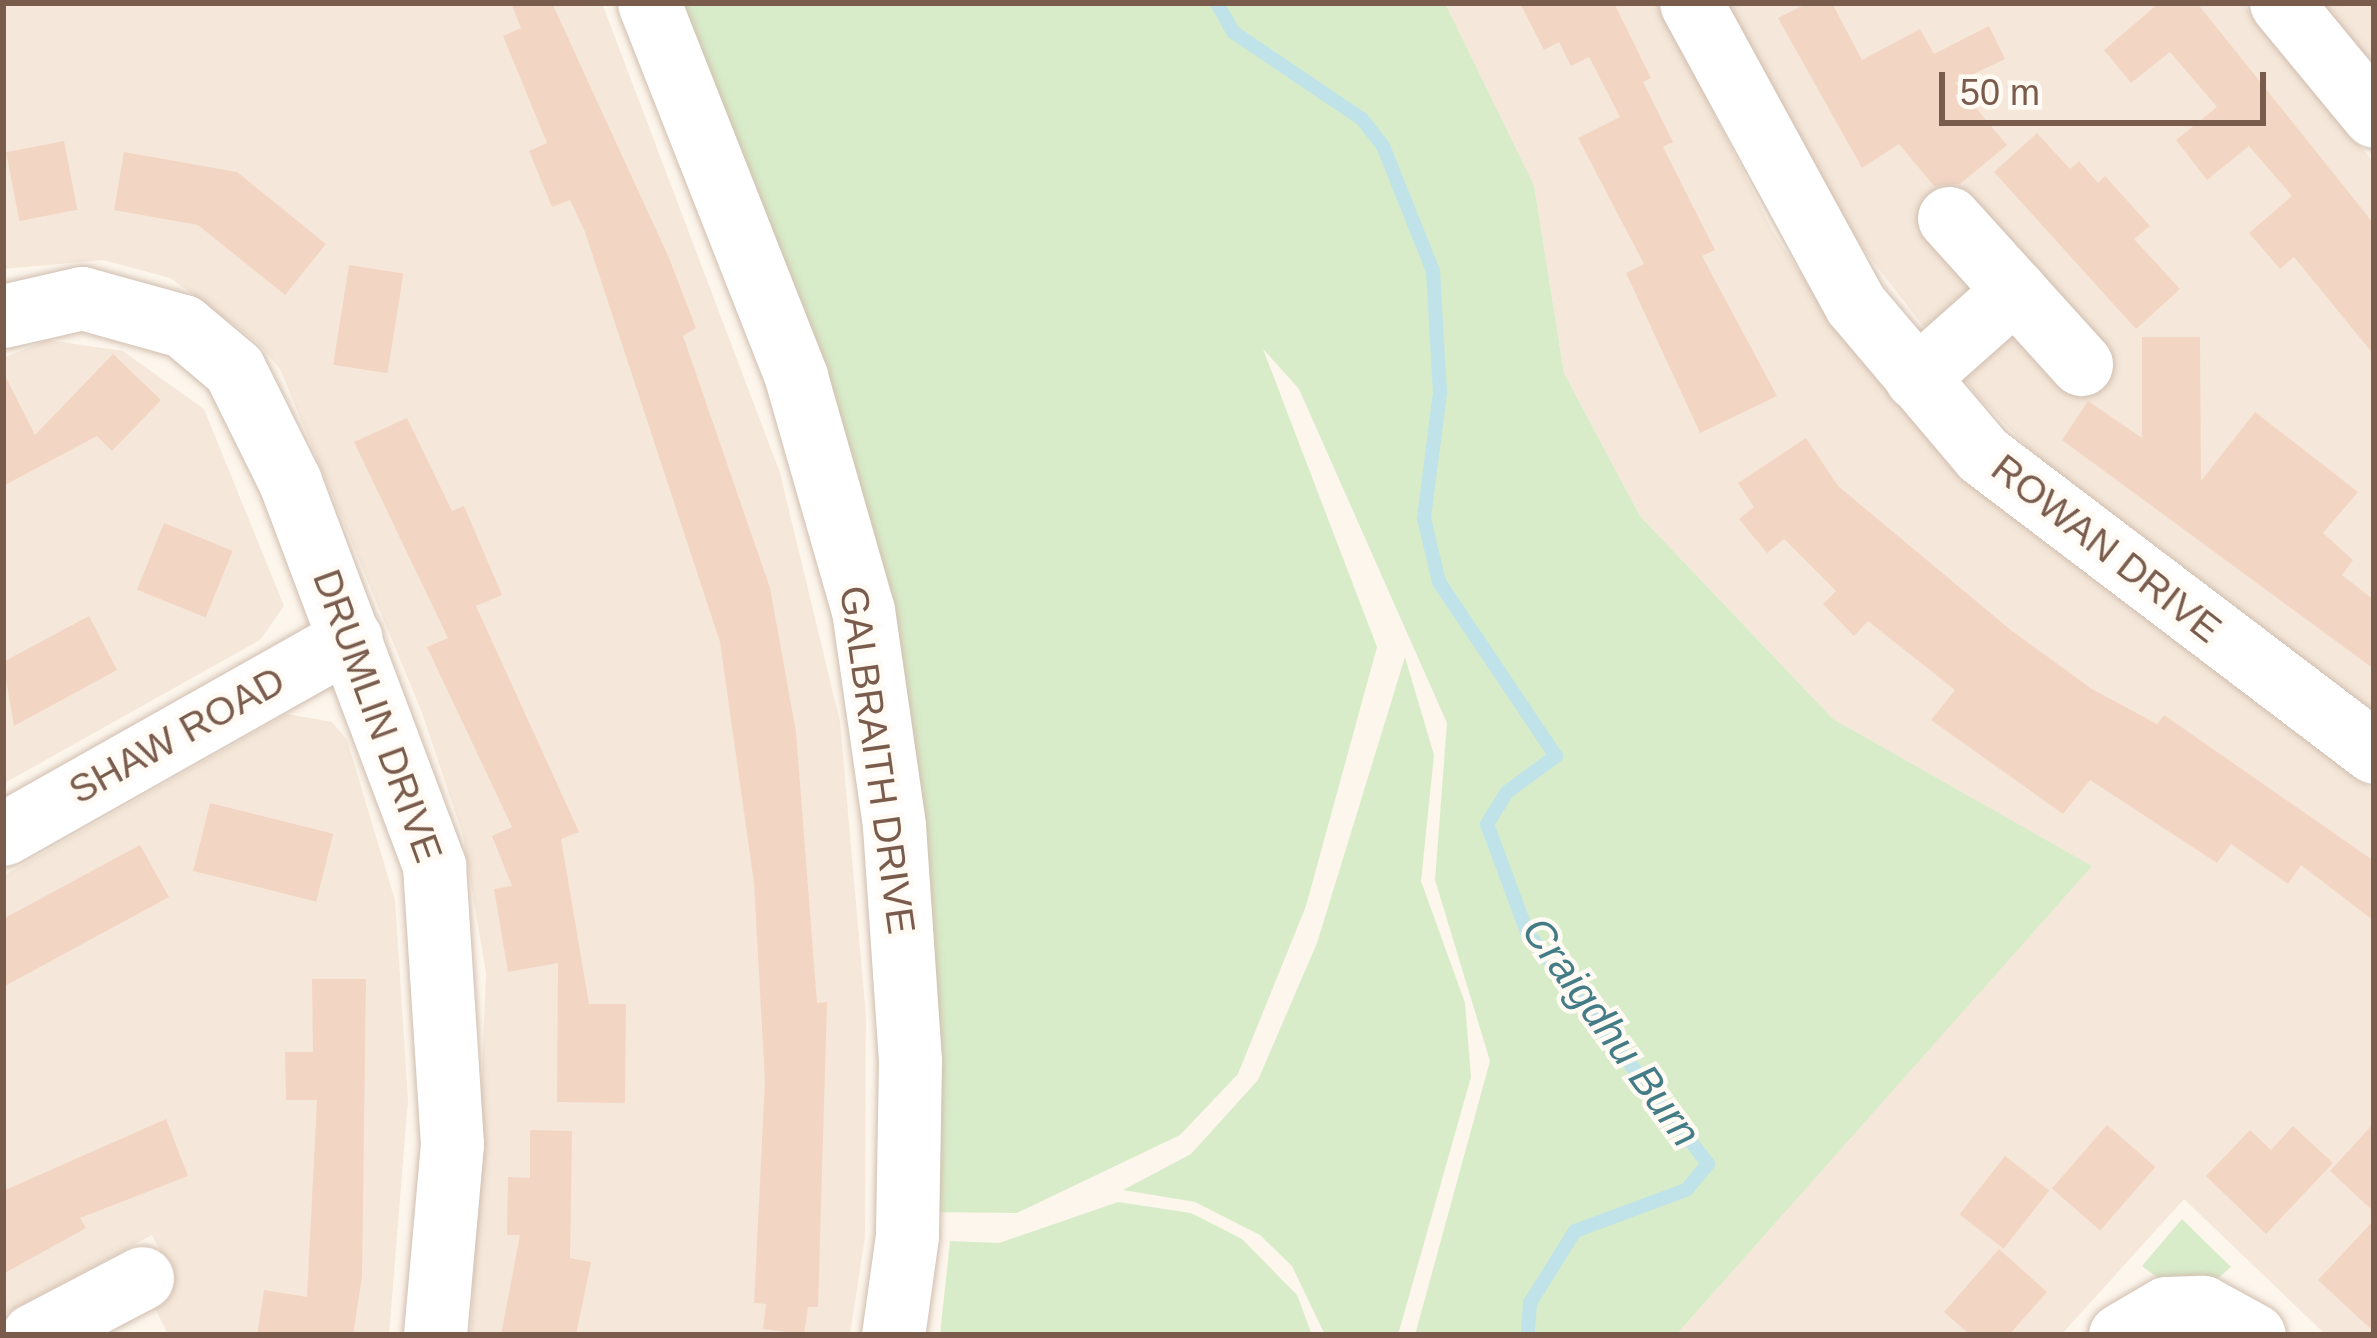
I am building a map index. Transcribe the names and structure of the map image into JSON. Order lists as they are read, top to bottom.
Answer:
{
  "streets": {
    "street": [
      "ROWAN DRIVE",
      "DRUMLIN DRIVE",
      "SHAW ROAD",
      "GALBRAITH DRIVE"
    ]
  },
  "crossings": [
    ["DRUMLIN DRIVE", "SHAW ROAD"]
  ],
  "water": ["Craigdhu Burn"],
  "scale_bar": "50 m"
}
